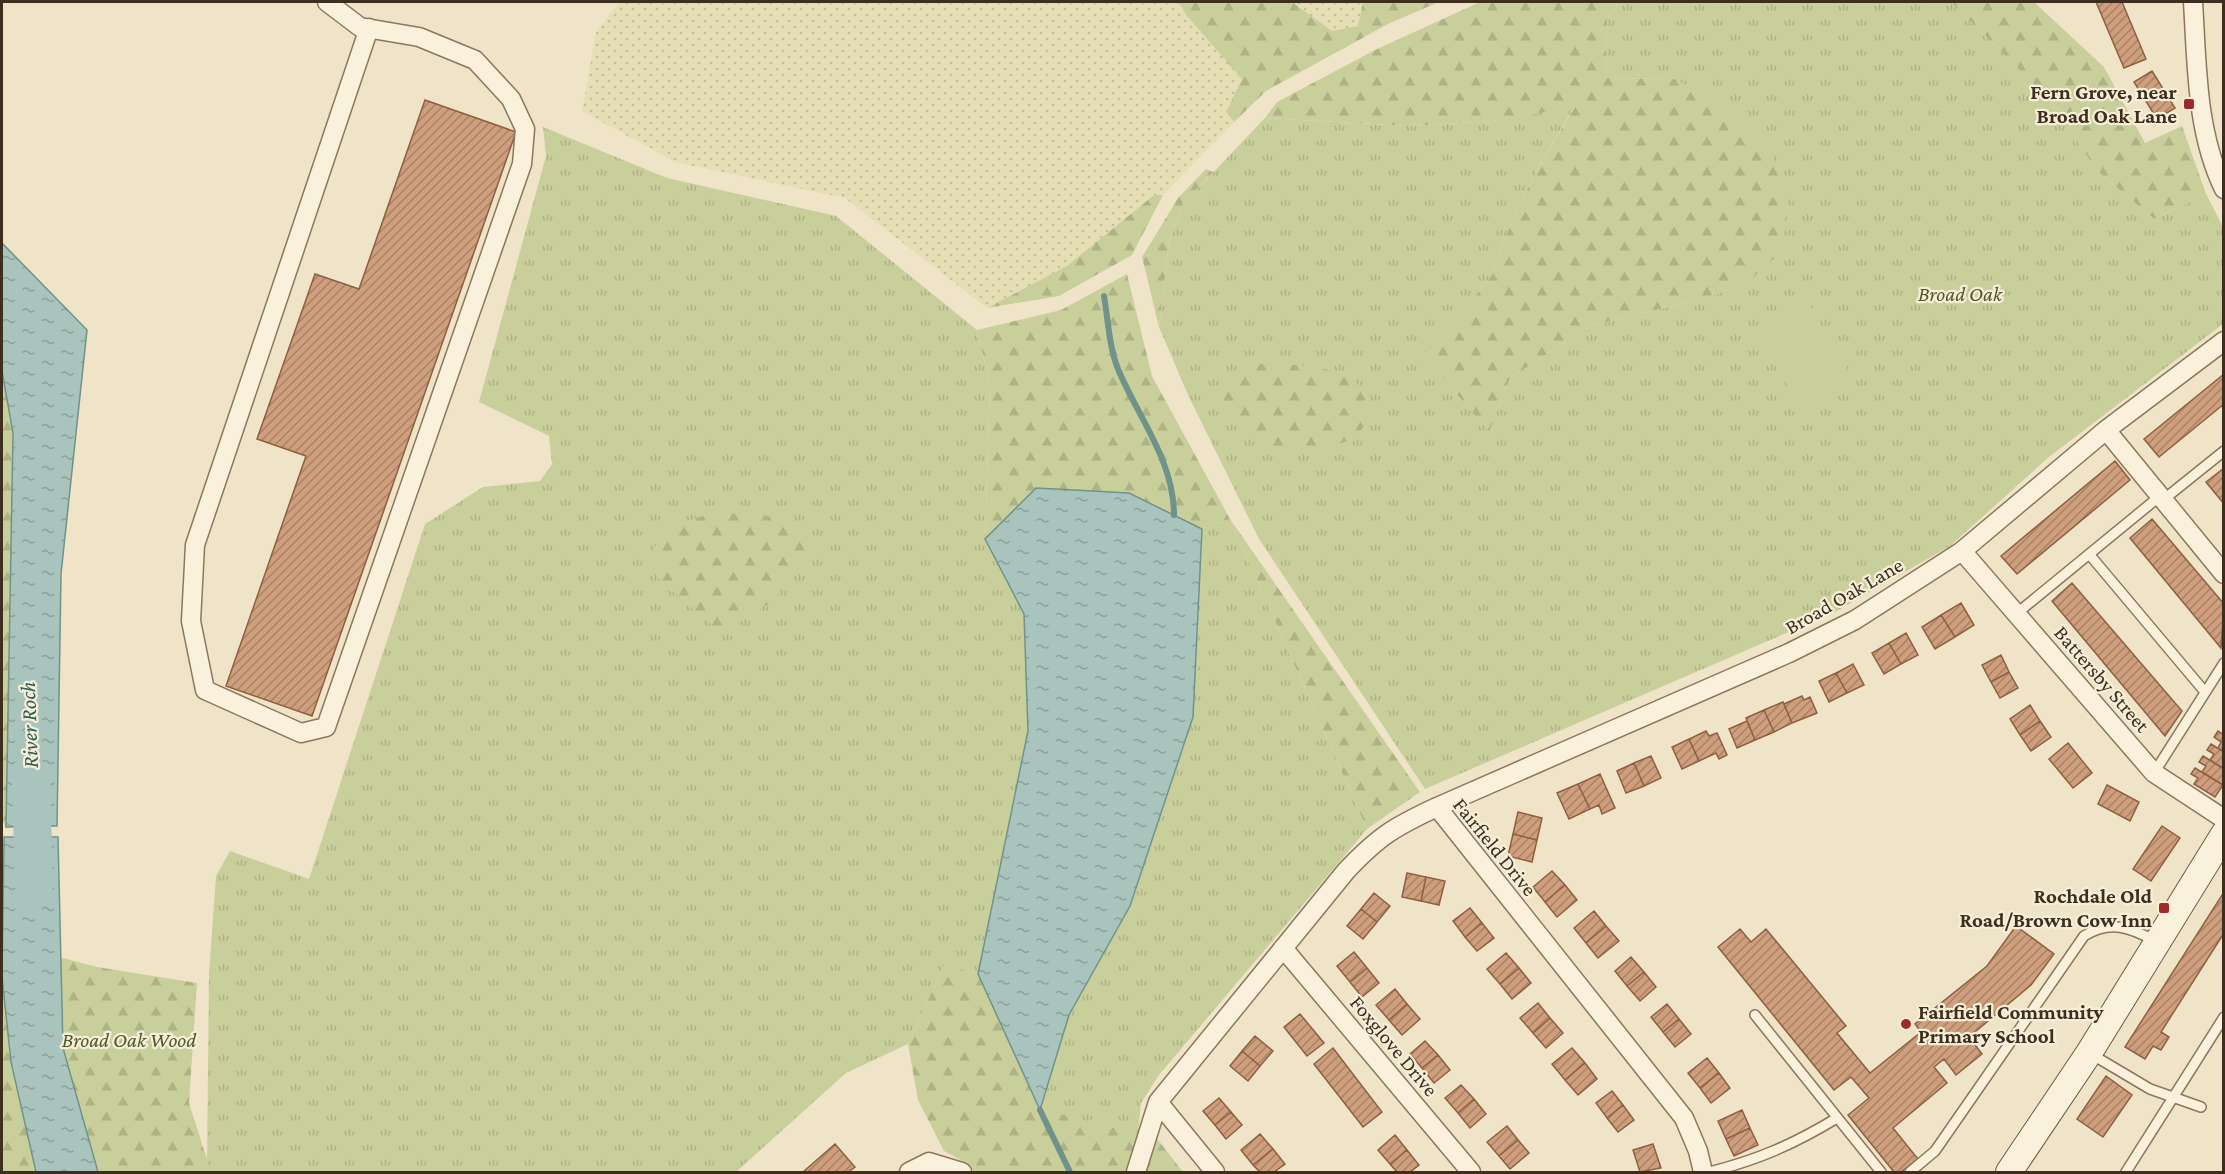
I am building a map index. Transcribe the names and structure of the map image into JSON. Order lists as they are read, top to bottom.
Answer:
{
  "streets": {
    "street": [
      "Broad Oak Lane",
      "Battersby Street",
      "Fairfield Drive",
      "Foxglove Drive"
    ]
  },
  "crossings": [
    ["Broad Oak Lane", "Battersby Street"],
    ["Broad Oak Lane", "Fairfield Drive"],
    ["Fairfield Drive", "Foxglove Drive"]
  ],
  "water": ["River Roch"],
  "parks": ["Broad Oak", "Broad Oak Wood"],
  "places": {
    "transit": ["Fern Grove, near Broad Oak Lane", "Rochdale Old Road/Brown Cow Inn"],
    "other": ["Fairfield Community Primary School"]
  }
}
